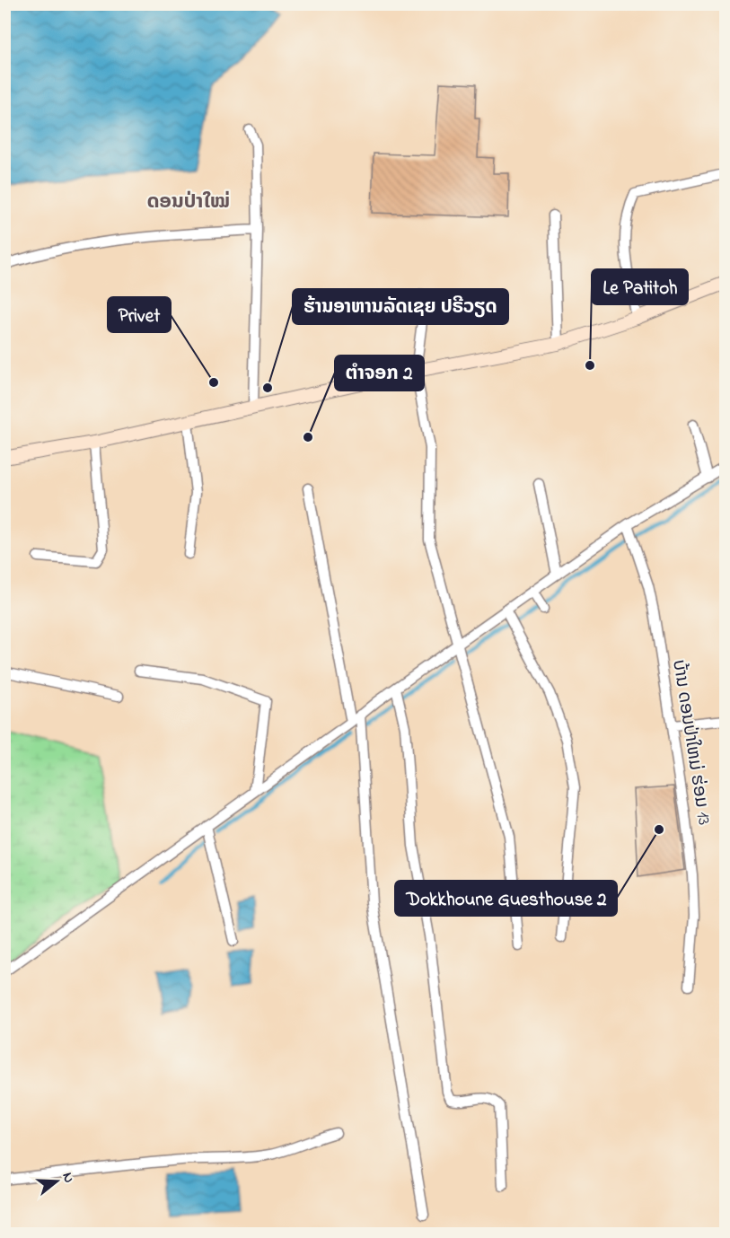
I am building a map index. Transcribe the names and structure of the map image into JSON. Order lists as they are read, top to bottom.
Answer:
{
  "streets": {
    "street": ["ບ້ານ ດອນປ່າໃຫມ່ ຮ່ອມ 13"]
  },
  "districts": ["ດອນປ່າໃໝ່"],
  "places": [
    "Le Patitoh",
    "Privet",
    "ຮ້ານອາຫານລັດເຊຍ ປຣີວຽດ",
    "ຕຳຈອກ 2",
    "Dokkhoune Guesthouse 2"
  ],
  "north": "right"
}
